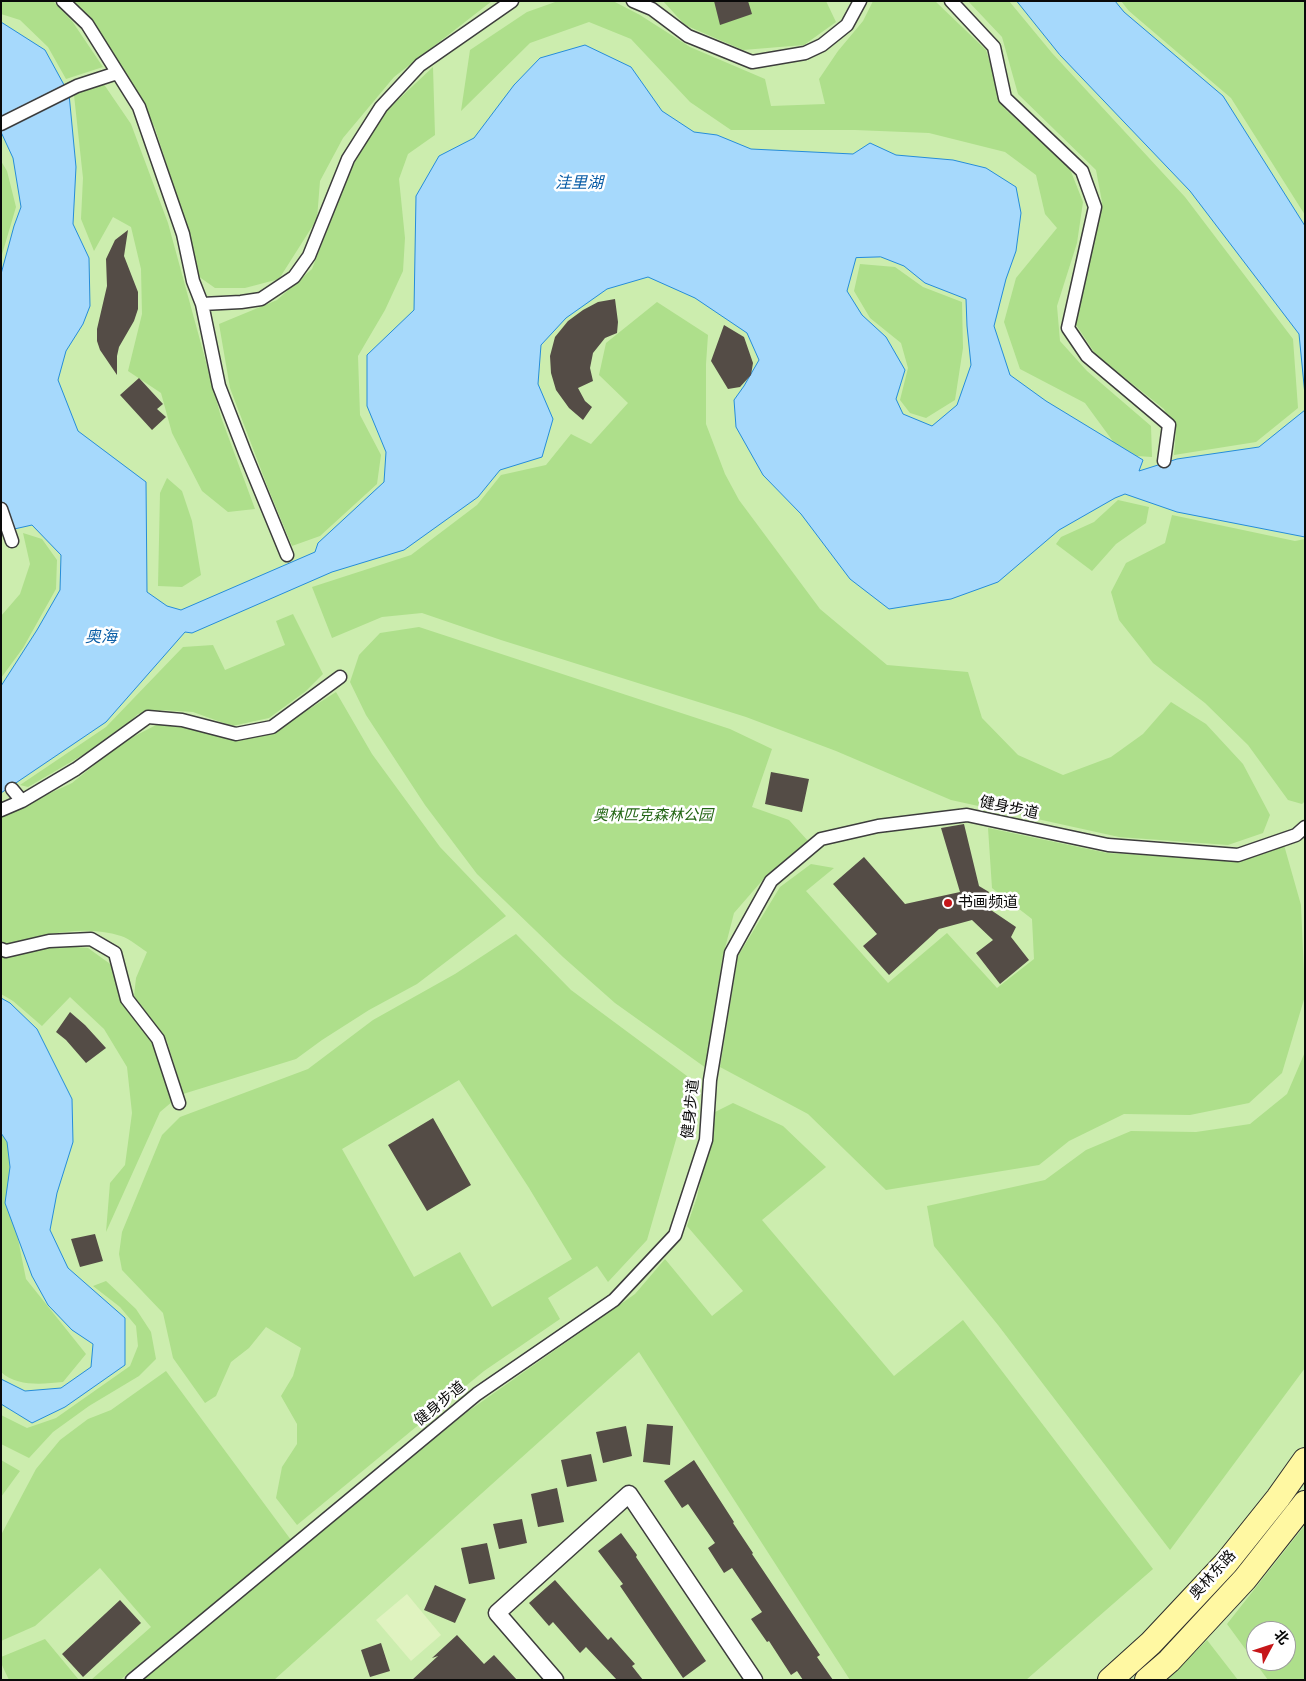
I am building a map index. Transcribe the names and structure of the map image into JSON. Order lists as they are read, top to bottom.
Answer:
{
  "streets": {
    "main road": ["奥林东路"],
    "street": ["健身步道"]
  },
  "water": ["洼里湖", "奥海"],
  "parks": ["奥林匹克森林公园"],
  "places": ["书画频道"],
  "north": "top right"
}
